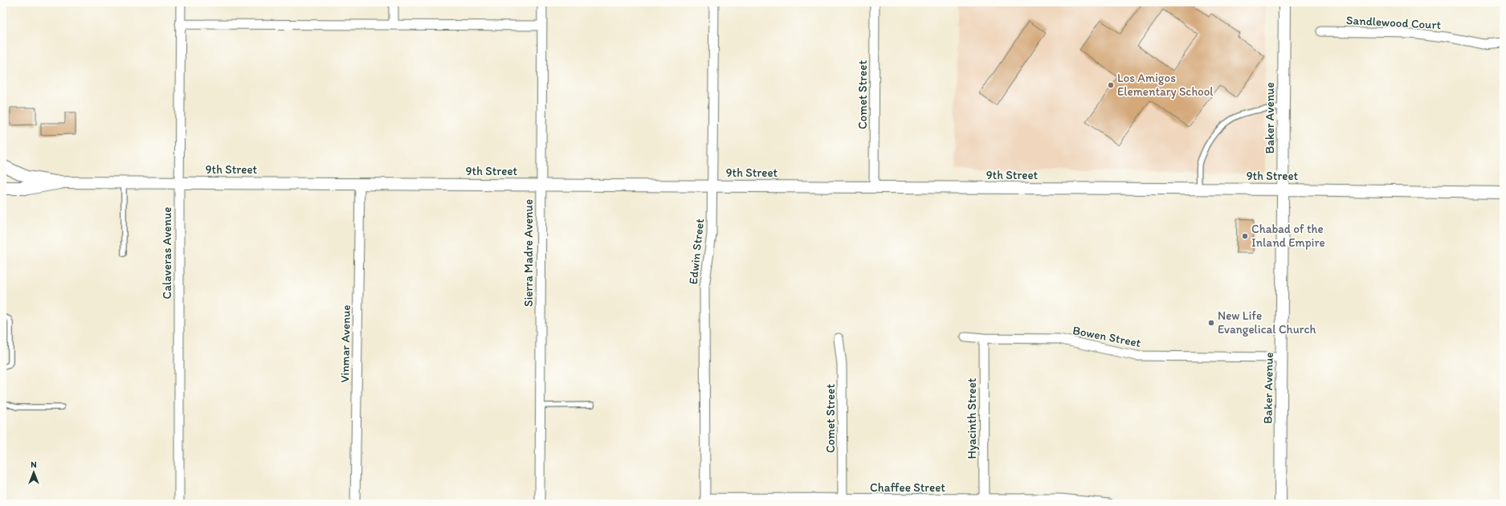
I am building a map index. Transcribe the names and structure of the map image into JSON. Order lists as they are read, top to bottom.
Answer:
{
  "streets": {
    "street": [
      "Sandlewood Court",
      "Comet Street",
      "Baker Avenue",
      "9th Street",
      "Edwin Street",
      "Calaveras Avenue",
      "Sierra Madre Avenue",
      "Bowen Street",
      "Vinmar Avenue",
      "Hyacinth Street",
      "Chaffee Street"
    ]
  },
  "crossings": [
    ["Comet Street", "9th Street"],
    ["Comet Street", "Chaffee Street"],
    ["Baker Avenue", "9th Street"],
    ["Baker Avenue", "Bowen Street"],
    ["9th Street", "Edwin Street"],
    ["9th Street", "Calaveras Avenue"],
    ["9th Street", "Sierra Madre Avenue"],
    ["9th Street", "Vinmar Avenue"],
    ["Edwin Street", "Chaffee Street"],
    ["Bowen Street", "Hyacinth Street"],
    ["Hyacinth Street", "Chaffee Street"]
  ],
  "places": ["Los Amigos Elementary School", "Chabad of the Inland Empire", "New Life Evangelical Church"],
  "north": "top"
}
